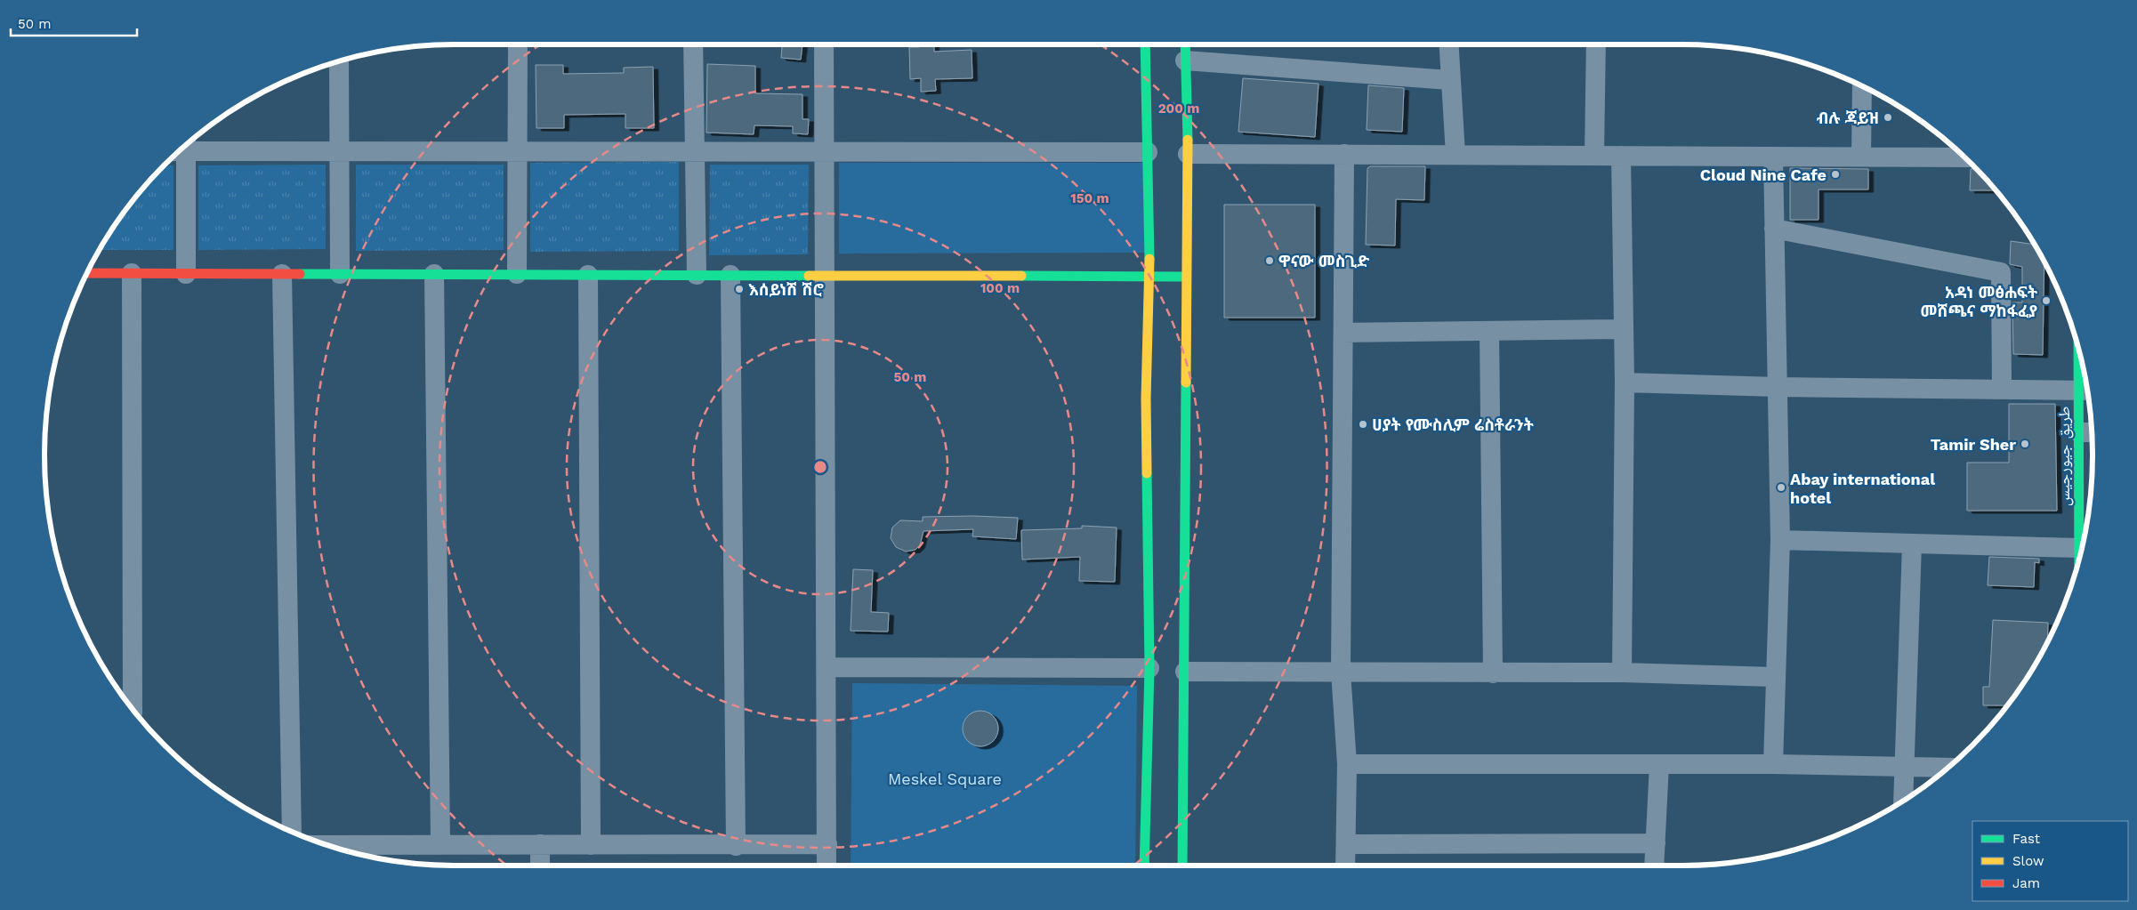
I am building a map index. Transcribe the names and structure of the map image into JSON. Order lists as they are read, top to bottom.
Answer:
{
  "streets": {
    "main road": ["طريق جيورجيس"]
  },
  "parks": ["Meskel Square"],
  "places": [
    "ብሉ ጃይዝ",
    "Cloud Nine Cafe",
    "ዋናው መስጊድ",
    "እሰይነሽ ሽሮ",
    "አዳነ መፅሐፍት መሸጫና ማከፋፈያ",
    "ሀያት የሙስሊም ሬስቶራንት",
    "Tamir Sher",
    "Abay international hotel"
  ],
  "legend": ["Fast", "Slow", "Jam"],
  "scale_bar": "50 m",
  "rings": [
    "200 m",
    "150 m",
    "100 m",
    "50 m"
  ]
}
